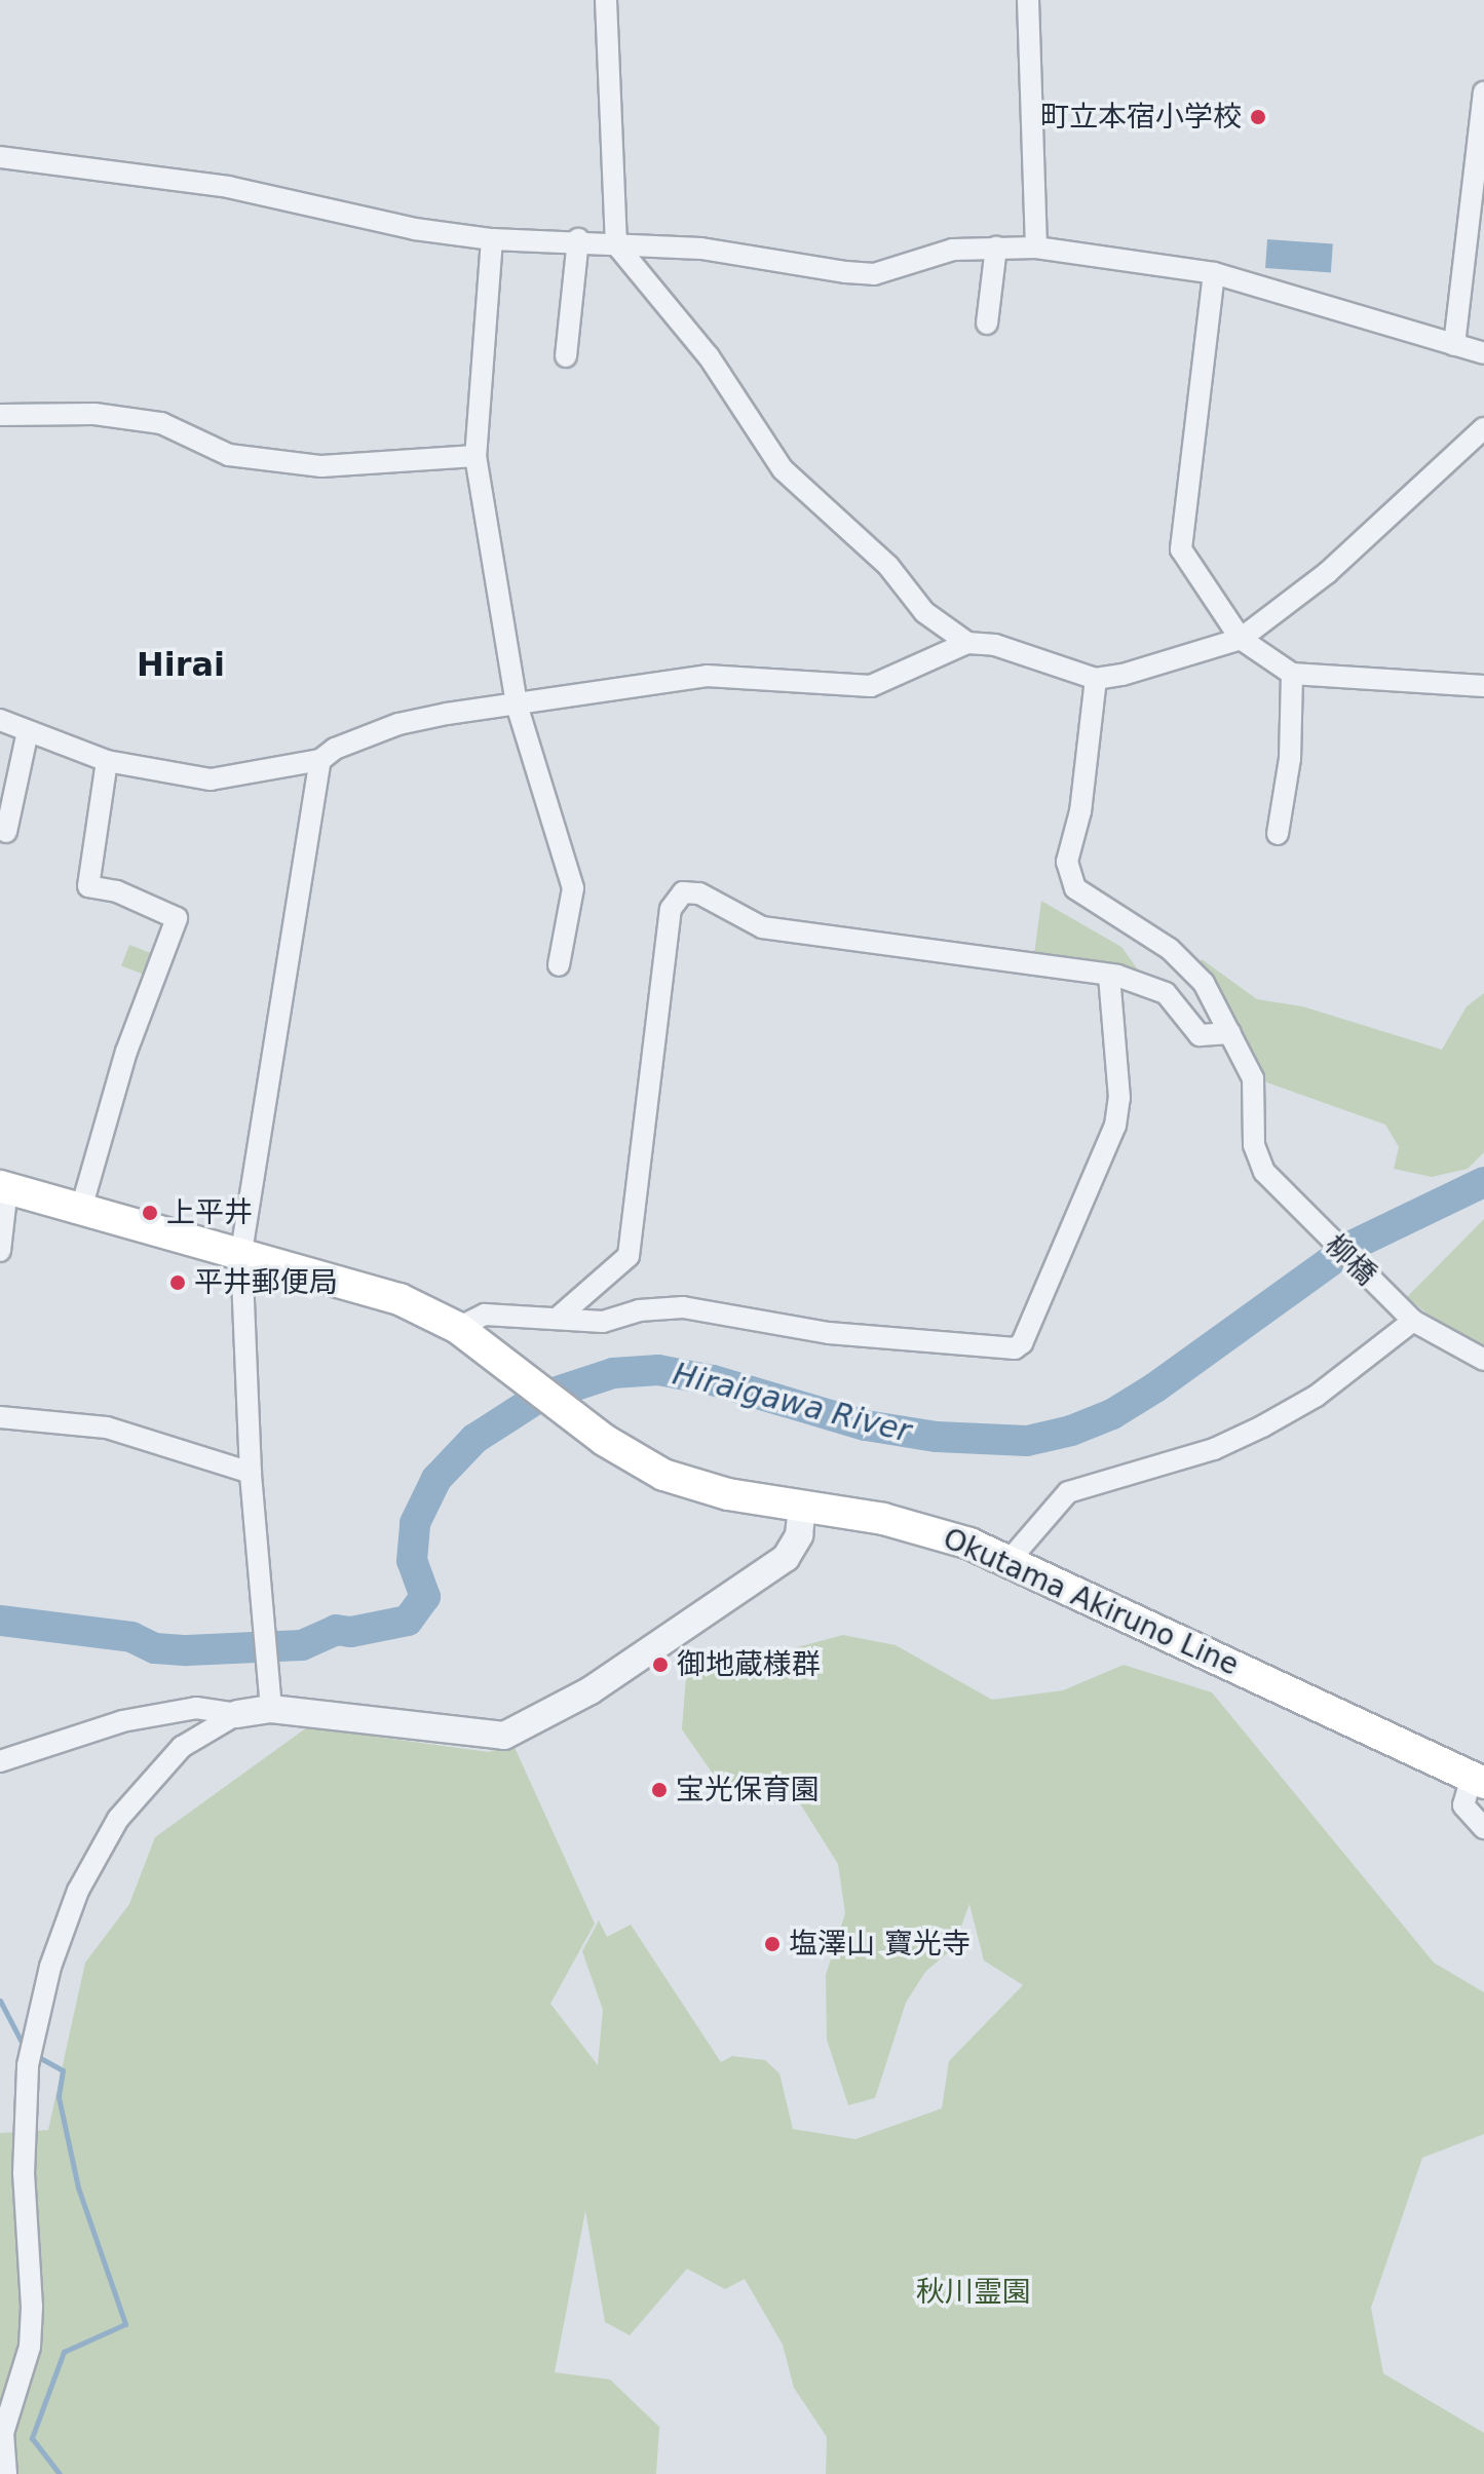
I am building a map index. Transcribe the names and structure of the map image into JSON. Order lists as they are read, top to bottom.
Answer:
{
  "streets": {
    "main road": ["Okutama Akiruno Line"],
    "street": ["柳橋"]
  },
  "districts": ["Hirai"],
  "water": ["Hiraigawa River"],
  "parks": ["秋川霊園"],
  "places": [
    "町立本宿小学校",
    "上平井",
    "平井郵便局",
    "御地蔵様群",
    "宝光保育園",
    "塩澤山 寶光寺"
  ]
}
